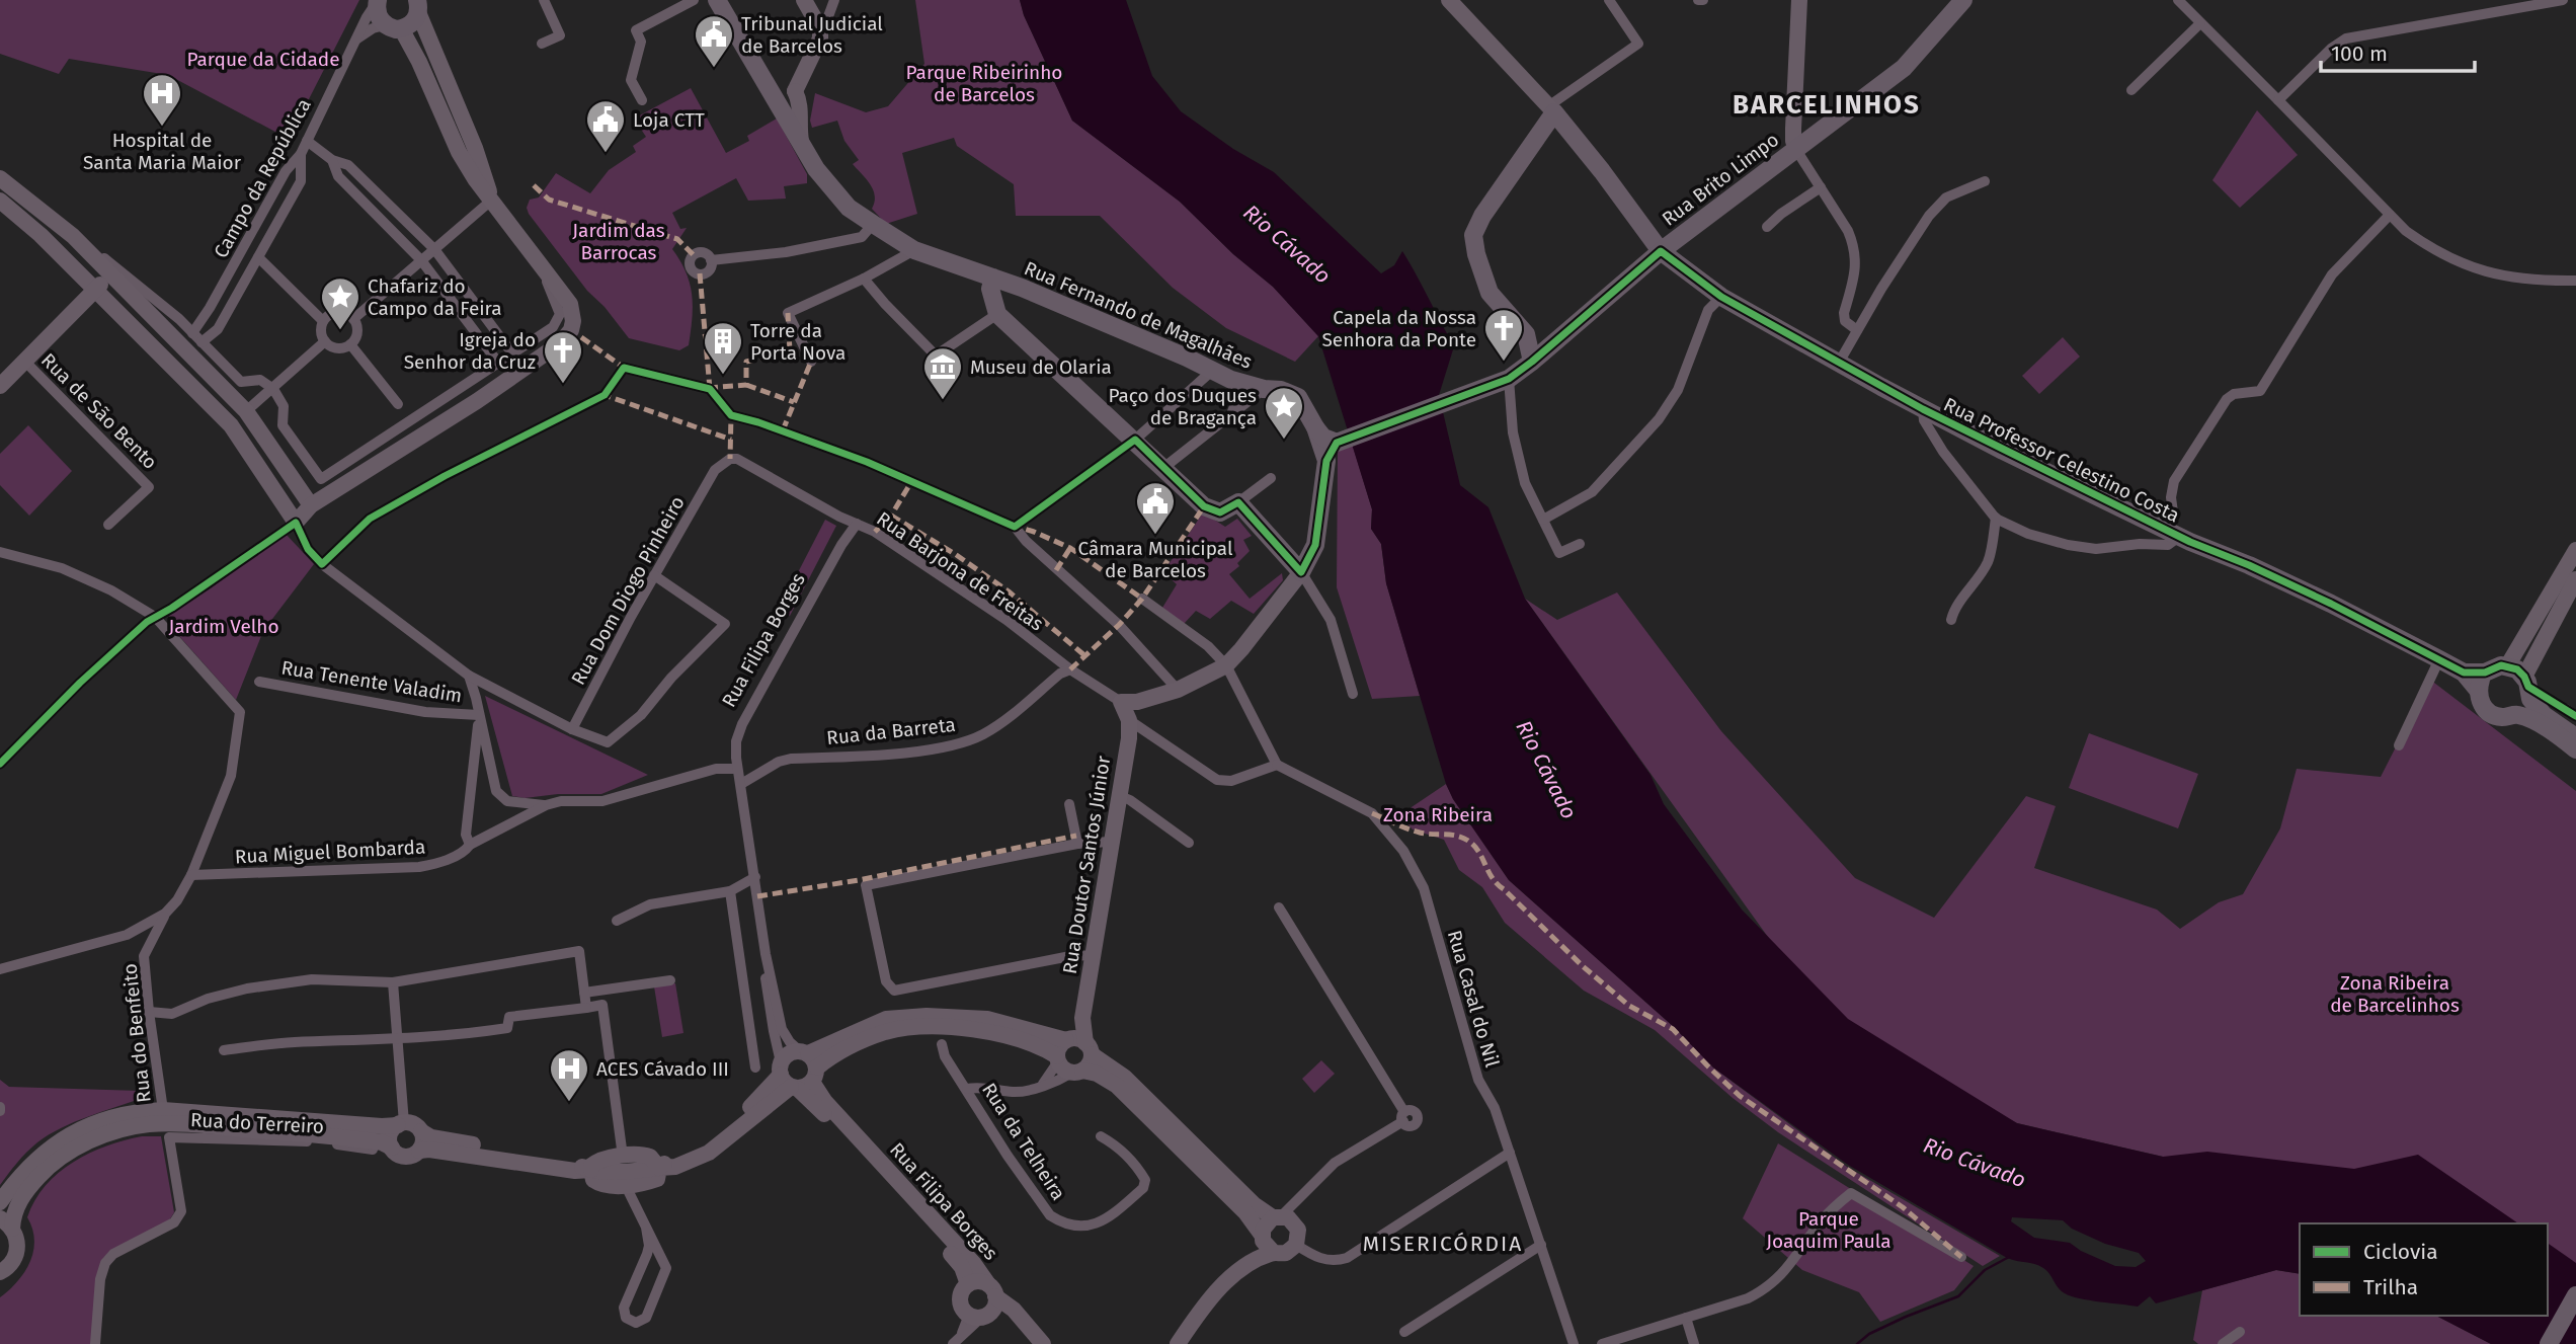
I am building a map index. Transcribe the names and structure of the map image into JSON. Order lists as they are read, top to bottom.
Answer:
{
  "streets": {
    "main road": [
      "Rua Brito Limpo",
      "Rua Fernando de Magalhães",
      "Rua Professor Celestino Costa",
      "Rua Filipa Borges",
      "Rua Doutor Santos Júnior"
    ],
    "street": [
      "Campo da República",
      "Rua de São Bento",
      "Rua Barjona de Freitas",
      "Rua Dom Diogo Pinheiro",
      "Rua Tenente Valadim",
      "Rua da Barreta",
      "Rua Miguel Bombarda",
      "Rua Casal do Nil",
      "Rua do Benfeito",
      "Rua do Terreiro",
      "Rua da Telheira"
    ]
  },
  "crossings": [
    ["Rua Brito Limpo", "Rua Professor Celestino Costa"],
    ["Rua Fernando de Magalhães", "Rua Barjona de Freitas"],
    ["Rua Barjona de Freitas", "Rua Dom Diogo Pinheiro"],
    ["Rua Barjona de Freitas", "Rua Filipa Borges"],
    ["Rua Barjona de Freitas", "Rua da Barreta"],
    ["Rua Filipa Borges", "Rua da Barreta"],
    ["Rua do Benfeito", "Rua do Terreiro"]
  ],
  "districts": ["BARCELINHOS", "MISERICÓRDIA"],
  "water": ["Rio Cávado"],
  "parks": [
    "Parque da Cidade",
    "Parque Ribeirinho de Barcelos",
    "Jardim das Barrocas",
    "Jardim Velho",
    "Zona Ribeira",
    "Zona Ribeira de Barcelinhos",
    "Parque Joaquim Paula"
  ],
  "places": {
    "public building": ["Tribunal Judicial de Barcelos", "Loja CTT", "Câmara Municipal de Barcelos"],
    "hospital": ["Hospital de Santa Maria Maior", "ACES Cávado III"],
    "place": ["Chafariz do Campo da Feira", "Paço dos Duques de Bragança"],
    "church": ["Capela da Nossa Senhora da Ponte", "Igreja do Senhor da Cruz"],
    "building": ["Torre da Porta Nova"],
    "museum": ["Museu de Olaria"]
  },
  "legend": ["Ciclovia", "Trilha"],
  "scale_bar": "100 m"
}
